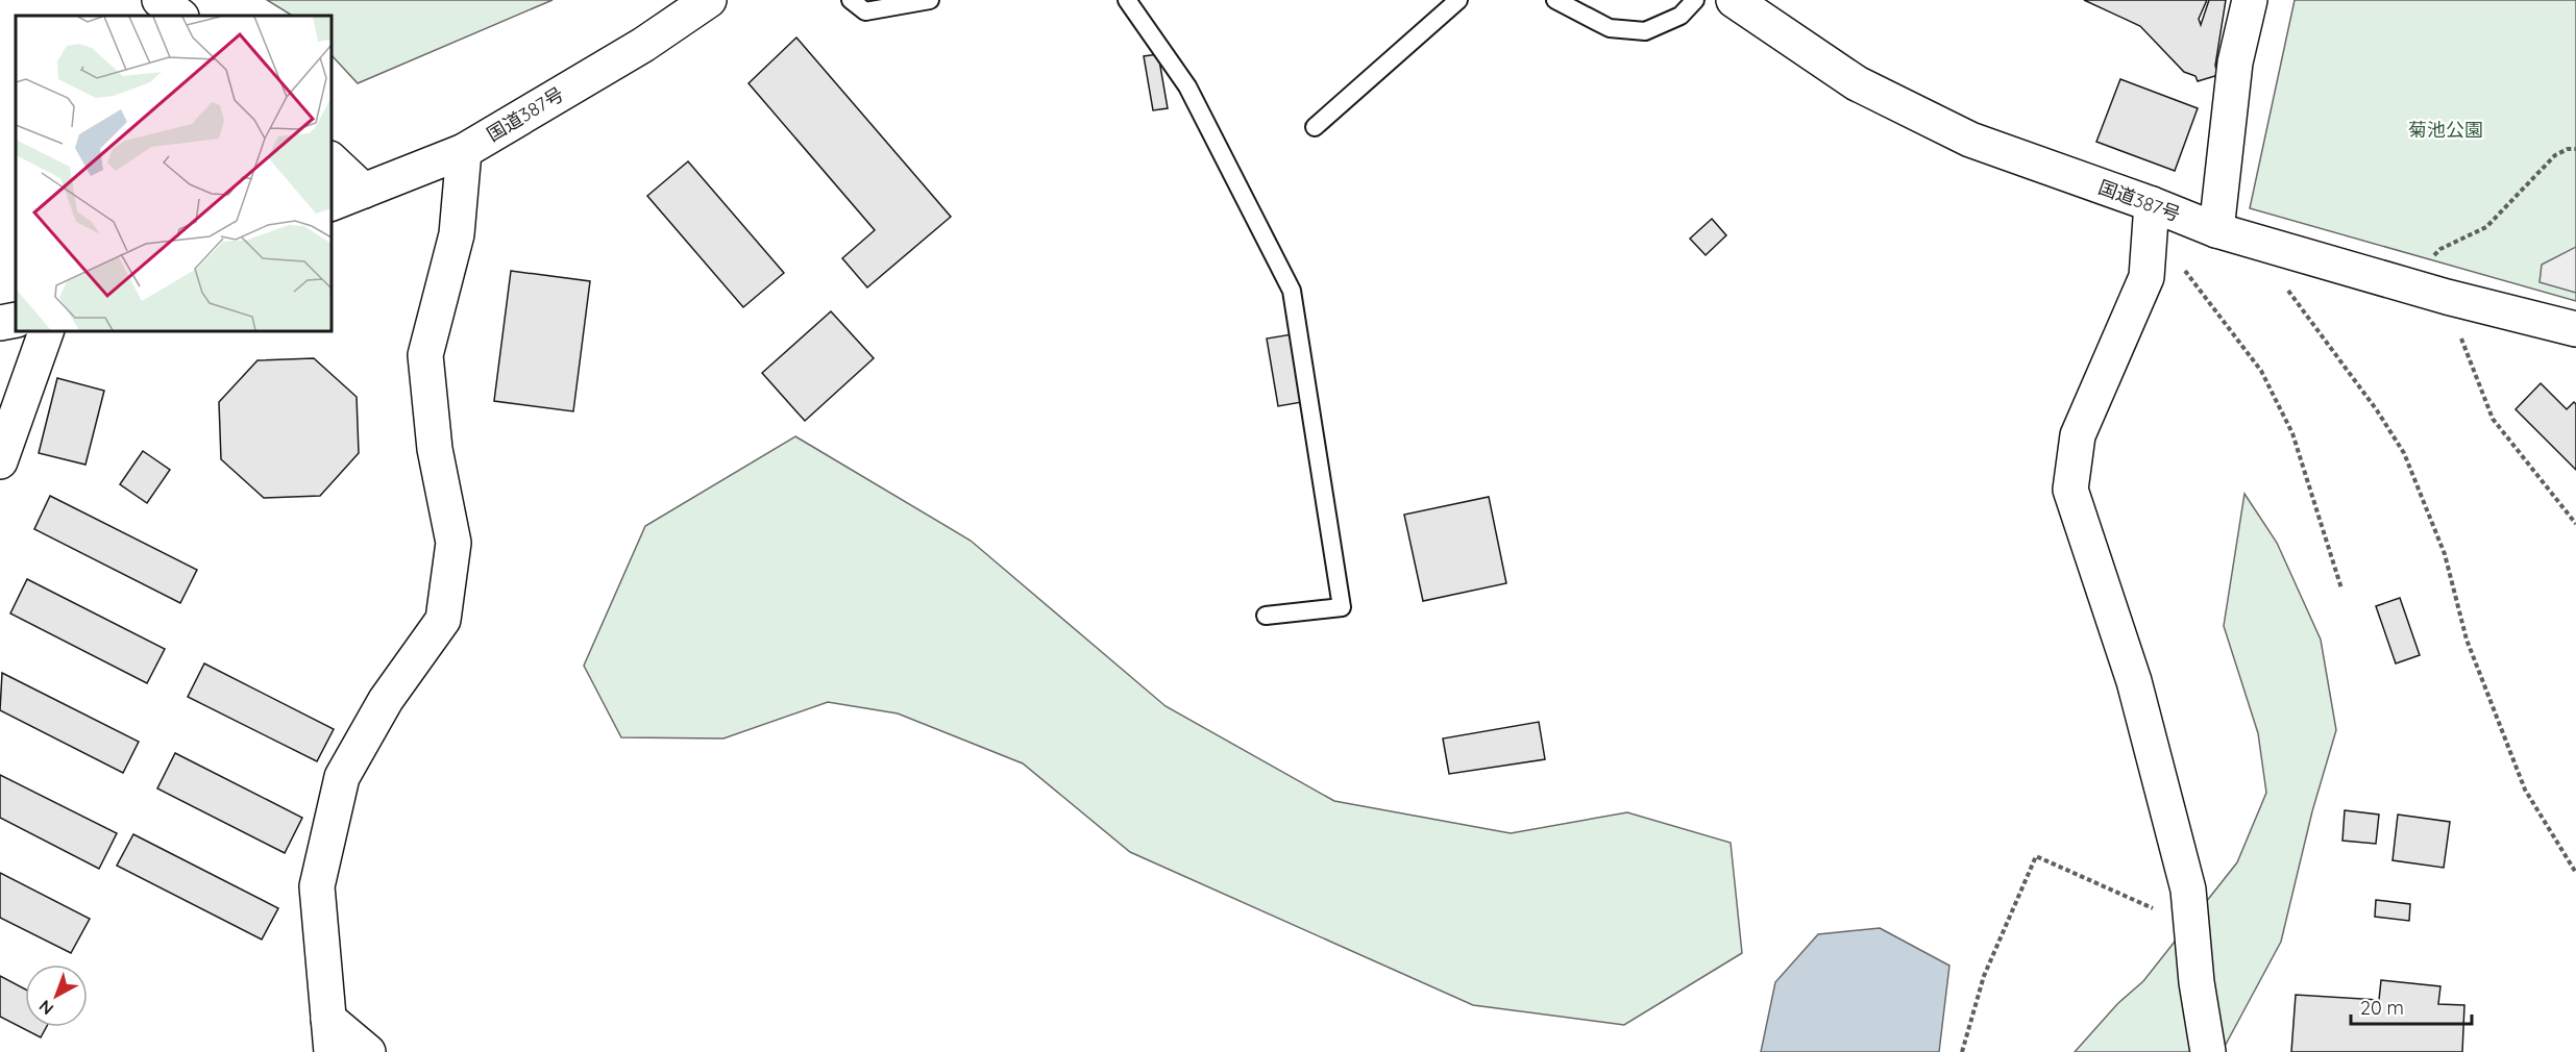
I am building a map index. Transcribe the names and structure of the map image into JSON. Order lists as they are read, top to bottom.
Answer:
{
  "streets": {
    "main road": ["国道387号"]
  },
  "parks": ["菊池公園"],
  "scale_bar": "20 m",
  "north": "bottom left"
}
